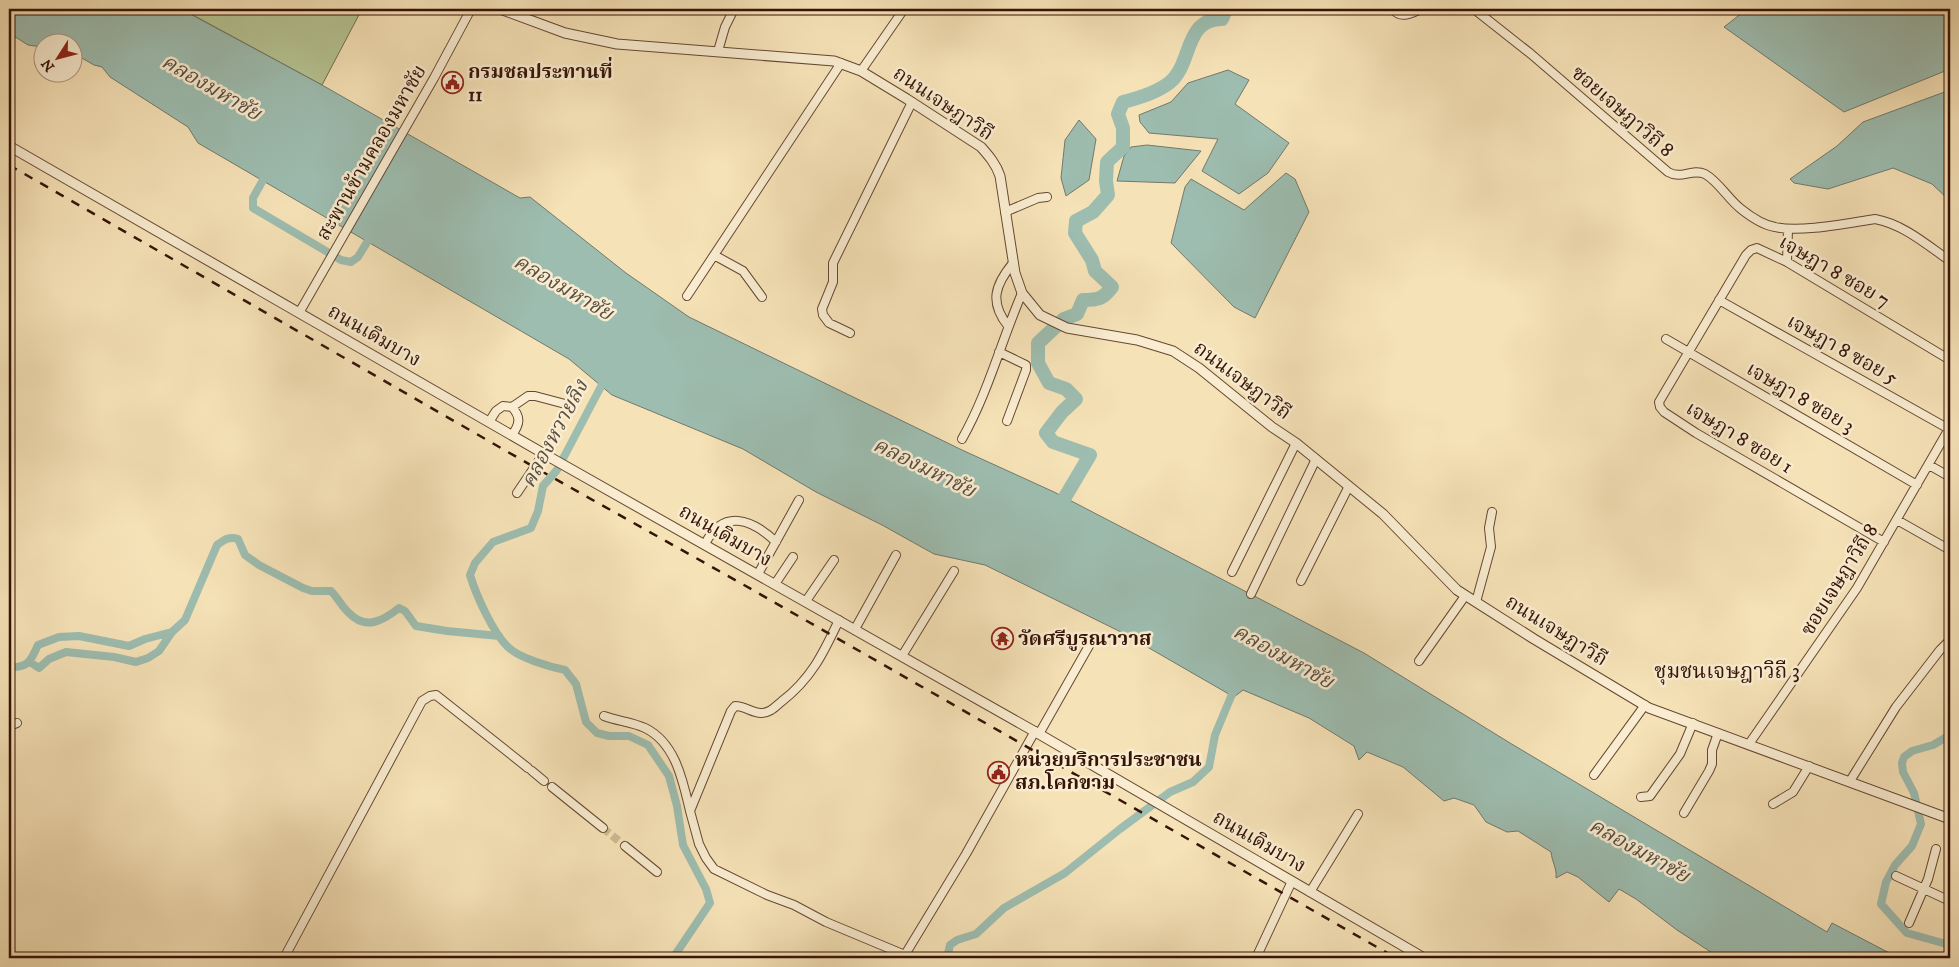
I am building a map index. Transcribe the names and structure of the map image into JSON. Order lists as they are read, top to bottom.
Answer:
{
  "streets": {
    "street": [
      "ถนนเจษฎาวิถี",
      "ซอยเจษฎาวิถี 8",
      "สะพานข้ามคลองมหาชัย",
      "เจษฎา 8 ซอย 7",
      "ถนนเดิมบาง",
      "เจษฎา 8 ซอย 5",
      "เจษฎา 8 ซอย 3",
      "เจษฎา 8 ซอย 1"
    ]
  },
  "crossings": [
    ["ถนนเจษฎาวิถี", "ซอยเจษฎาวิถี 8"],
    ["ซอยเจษฎาวิถี 8", "เจษฎา 8 ซอย 5"],
    ["ซอยเจษฎาวิถี 8", "เจษฎา 8 ซอย 3"],
    ["ซอยเจษฎาวิถี 8", "เจษฎา 8 ซอย 1"],
    ["สะพานข้ามคลองมหาชัย", "ถนนเดิมบาง"],
    ["เจษฎา 8 ซอย 7", "เจษฎา 8 ซอย 5"],
    ["เจษฎา 8 ซอย 7", "เจษฎา 8 ซอย 1"],
    ["เจษฎา 8 ซอย 3", "เจษฎา 8 ซอย 1"]
  ],
  "districts": ["ชุมชนเจษฎาวิถี 3"],
  "water": ["คลองมหาชัย", "คลองหวายลิง"],
  "places": {
    "public building": ["กรมชลประทานที่ 11", "หน่วยบริการประชาชน สภ.โคกขาม"],
    "temple": ["วัดศรีบูรณาวาส"]
  },
  "north": "bottom left"
}
